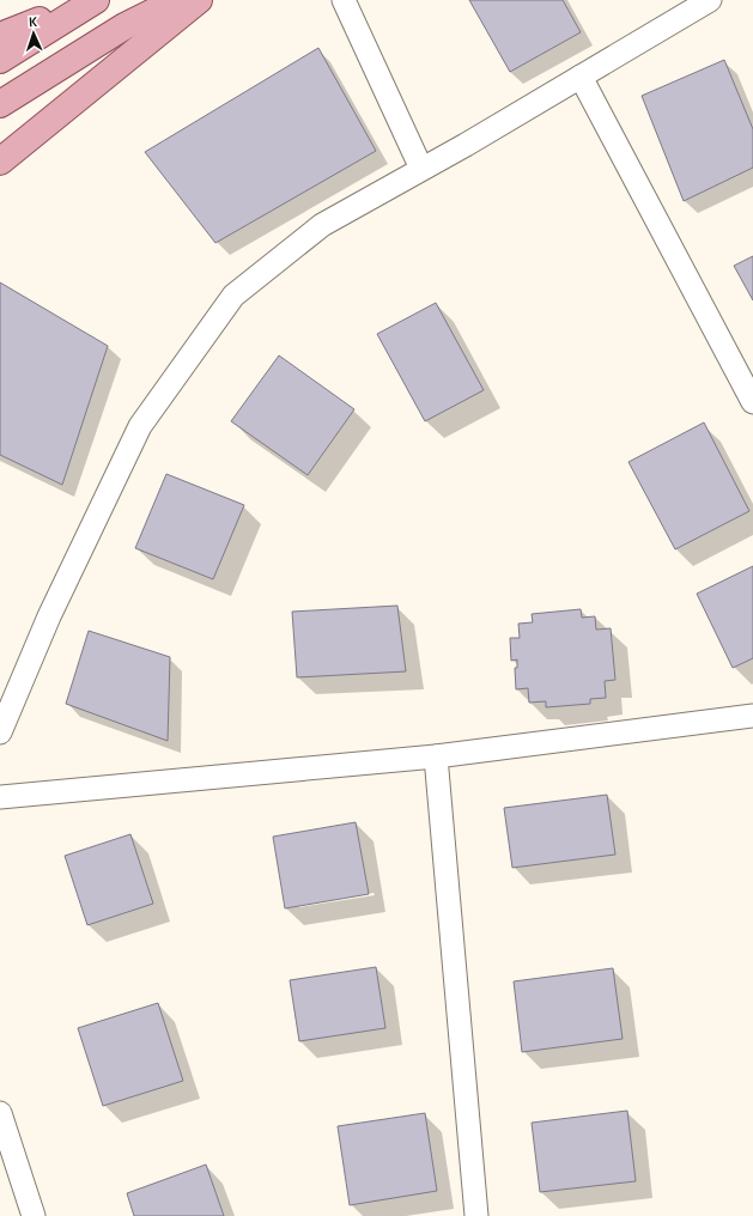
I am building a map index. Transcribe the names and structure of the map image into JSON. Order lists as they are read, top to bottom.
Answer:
{
  "north": "top"
}
